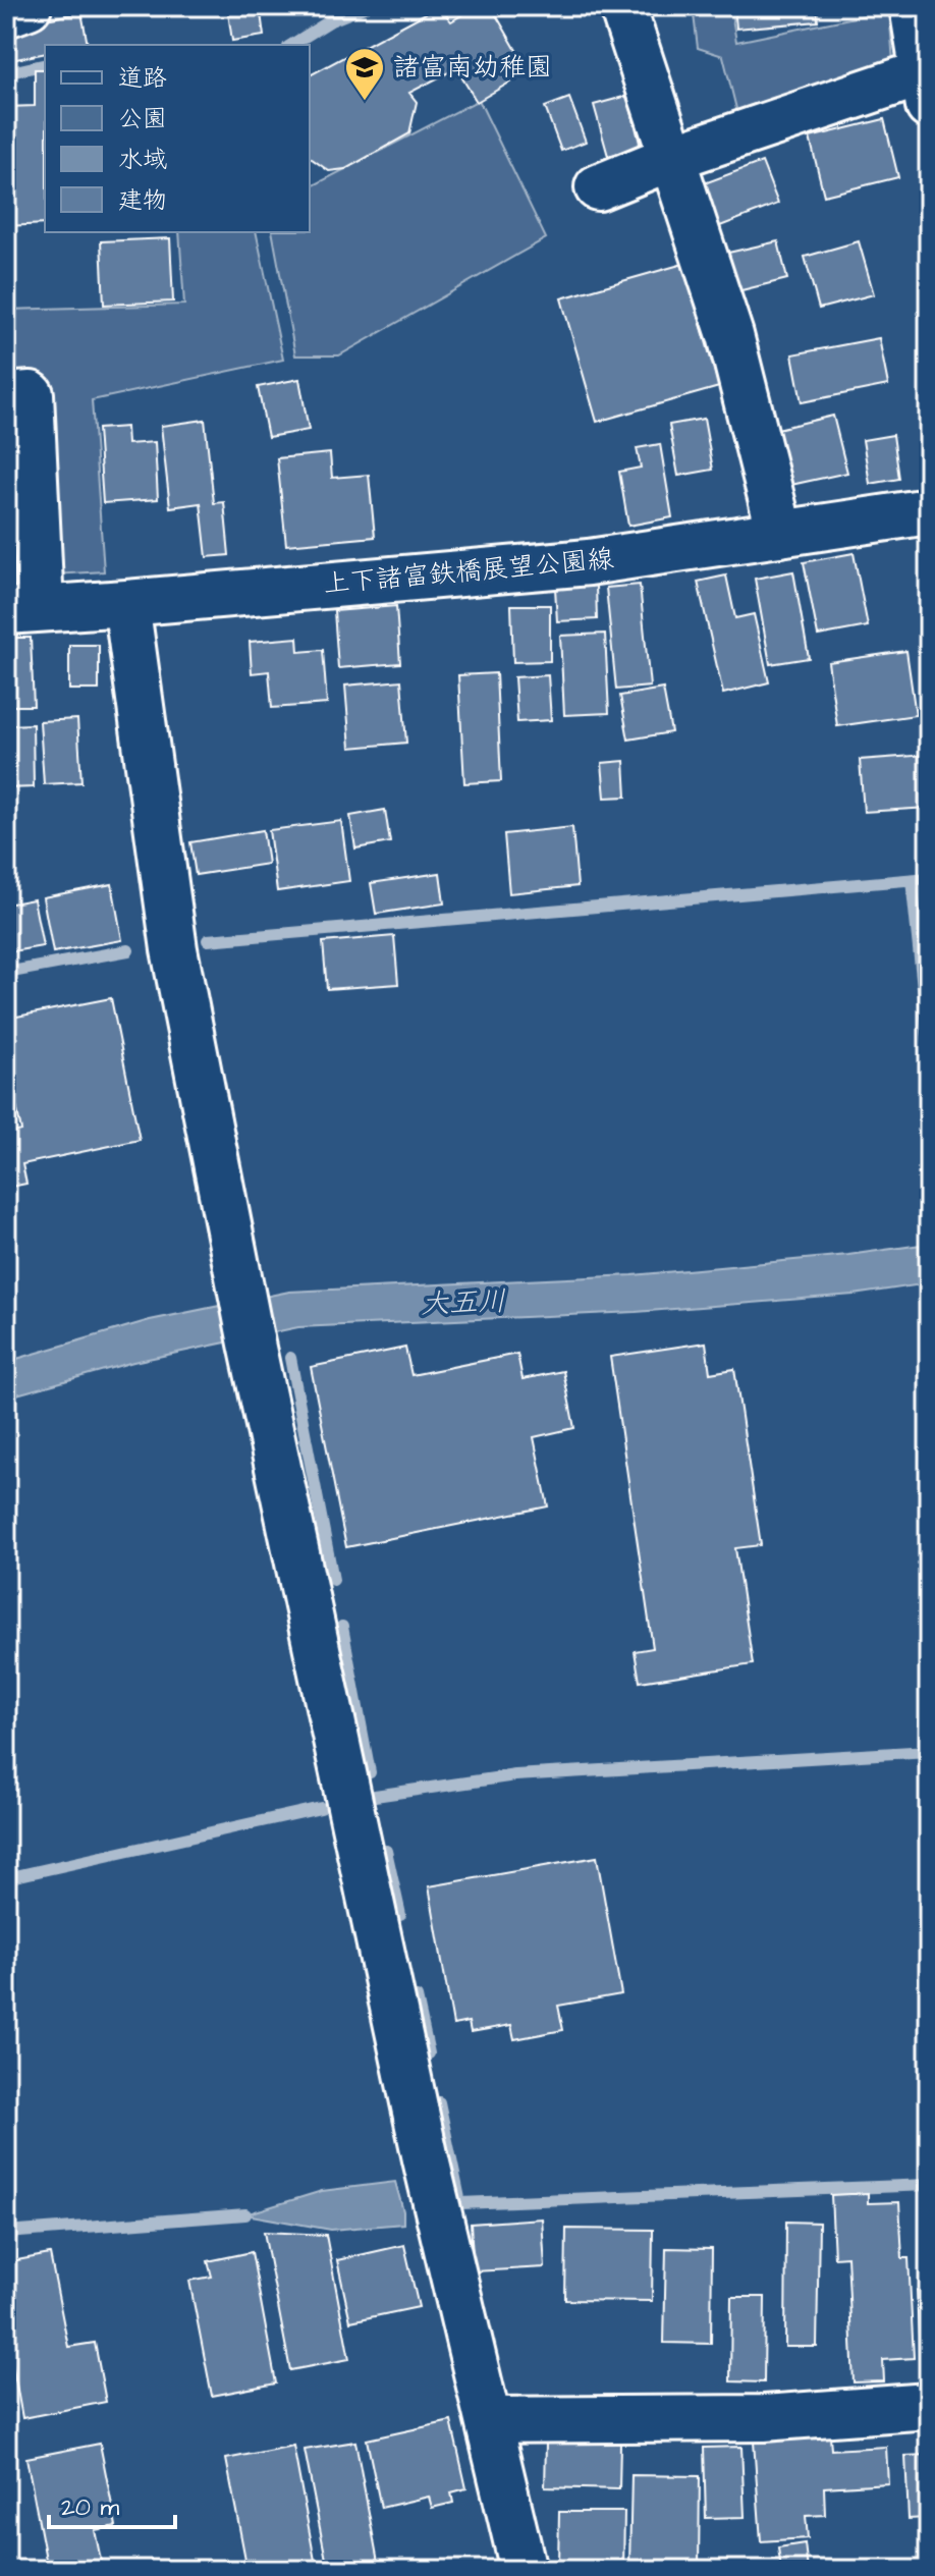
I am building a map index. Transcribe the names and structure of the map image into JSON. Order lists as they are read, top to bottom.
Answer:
{
  "streets": {
    "street": ["上下諸富鉄橋展望公園線"]
  },
  "water": ["大五川"],
  "places": {
    "school or university": ["諸富南幼稚園"]
  },
  "legend": [
    "道路",
    "公園",
    "水域",
    "建物"
  ],
  "scale_bar": "20 m"
}
